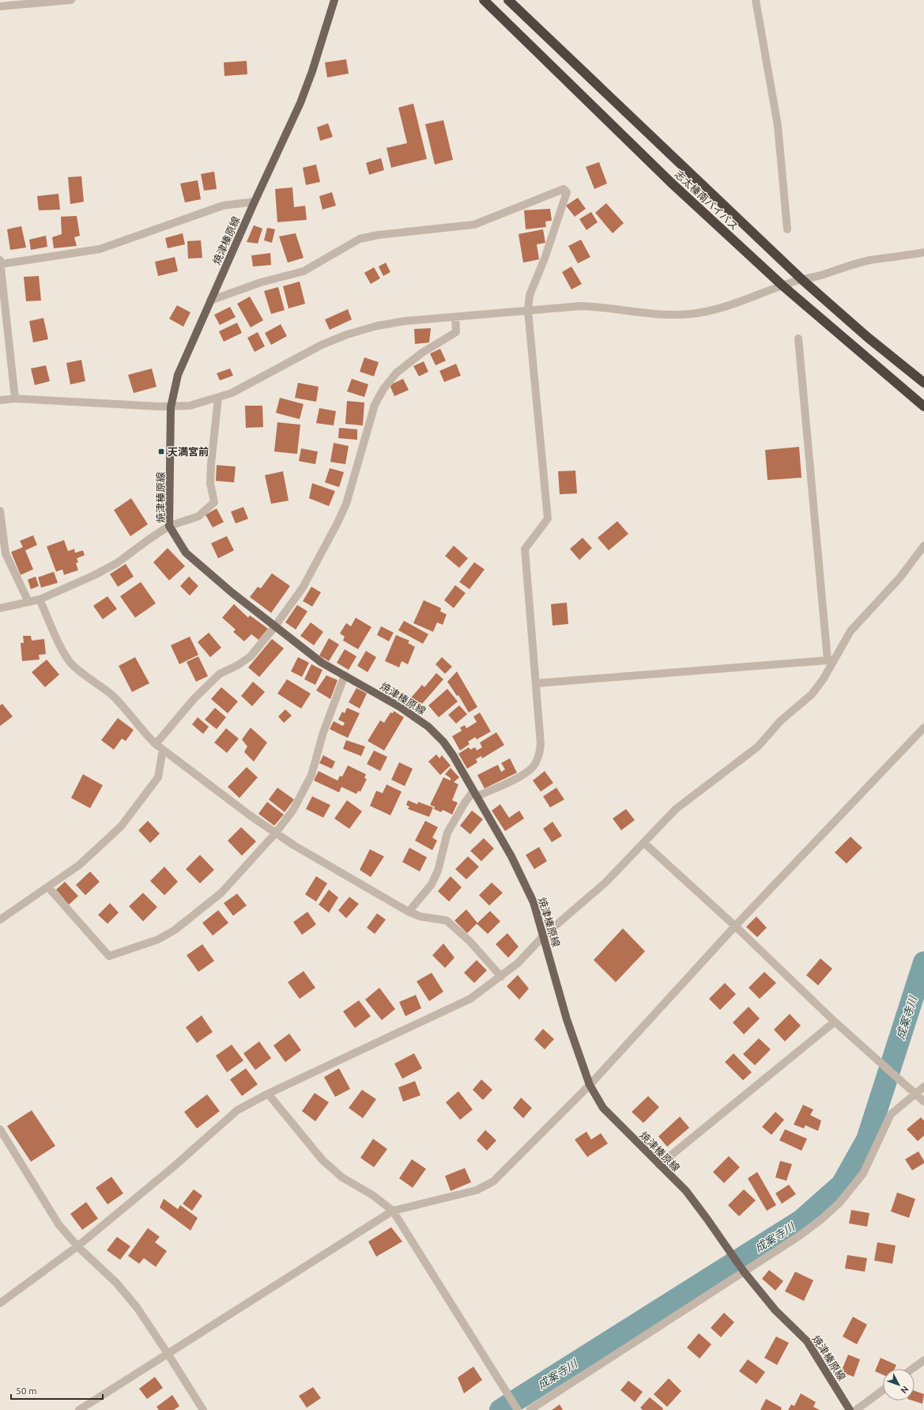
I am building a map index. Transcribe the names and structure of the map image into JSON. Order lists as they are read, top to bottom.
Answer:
{
  "streets": {
    "highway": ["志太榛南バイパス"],
    "main road": ["焼津榛原線"]
  },
  "water": ["成案寺川"],
  "places": {
    "transit": ["天満宮前"]
  },
  "scale_bar": "50 m",
  "north": "bottom right"
}
